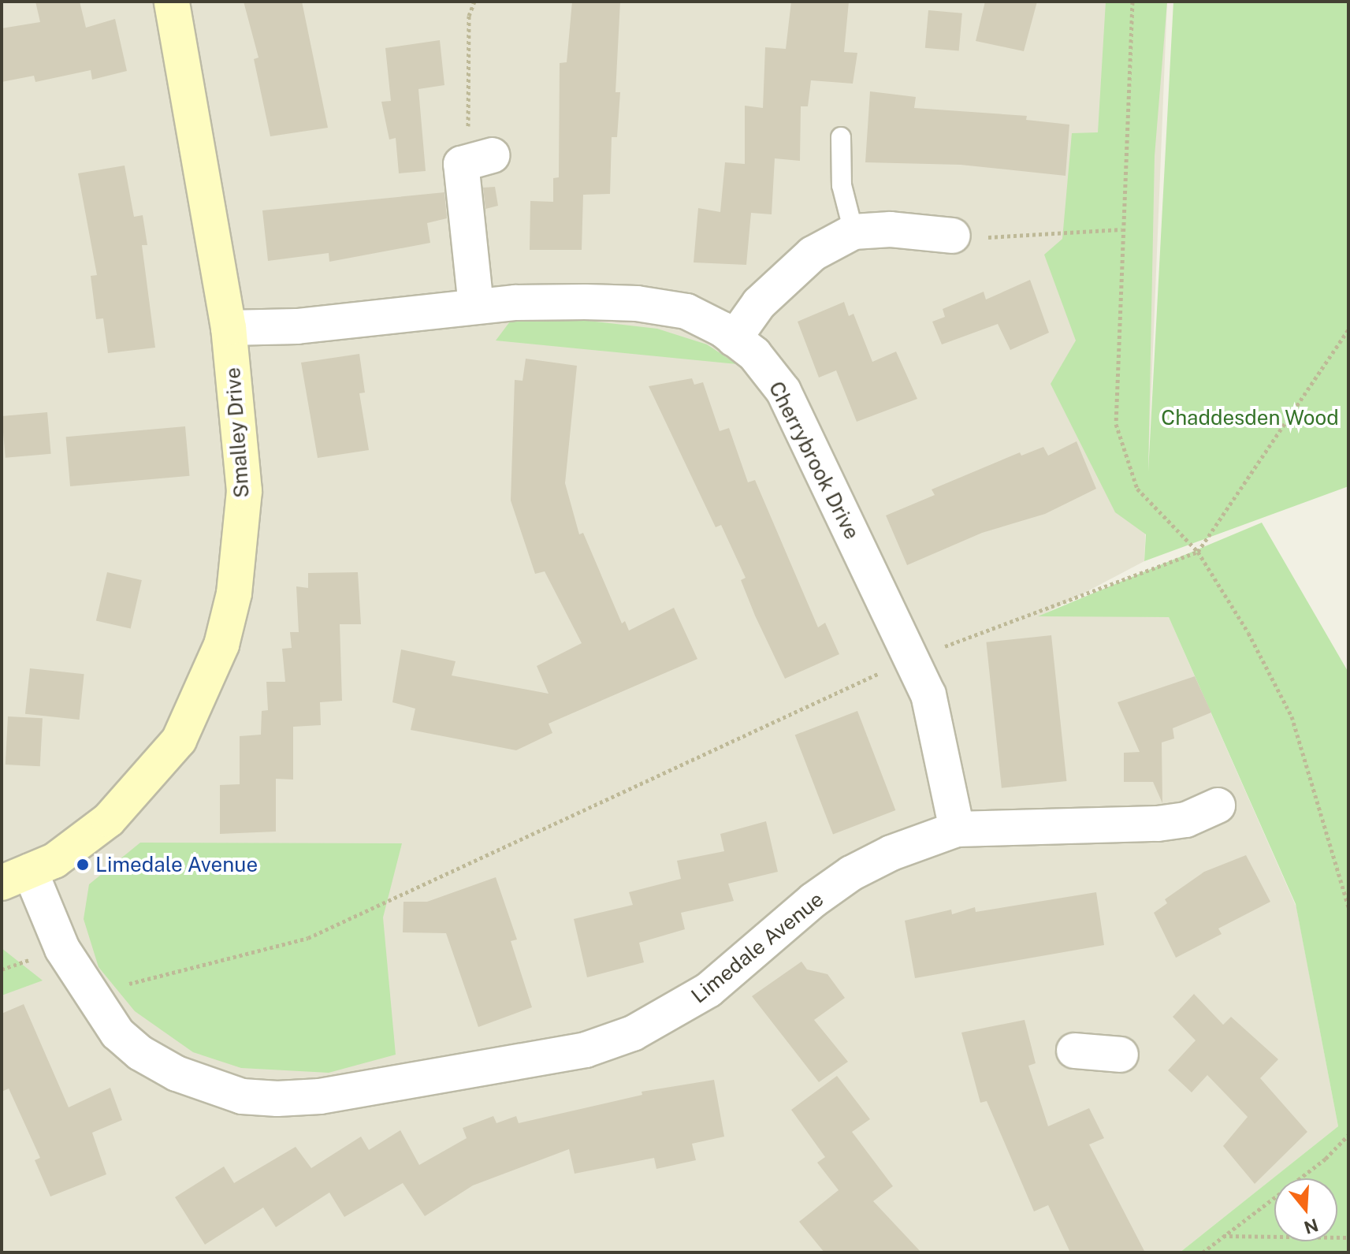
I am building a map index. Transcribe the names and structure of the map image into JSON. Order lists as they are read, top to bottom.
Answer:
{
  "streets": {
    "street": ["Smalley Drive", "Cherrybrook Drive", "Limedale Avenue"]
  },
  "crossings": [
    ["Smalley Drive", "Cherrybrook Drive"],
    ["Smalley Drive", "Limedale Avenue"],
    ["Cherrybrook Drive", "Limedale Avenue"]
  ],
  "parks": ["Chaddesden Wood"],
  "places": ["Limedale Avenue"],
  "north": "bottom"
}
